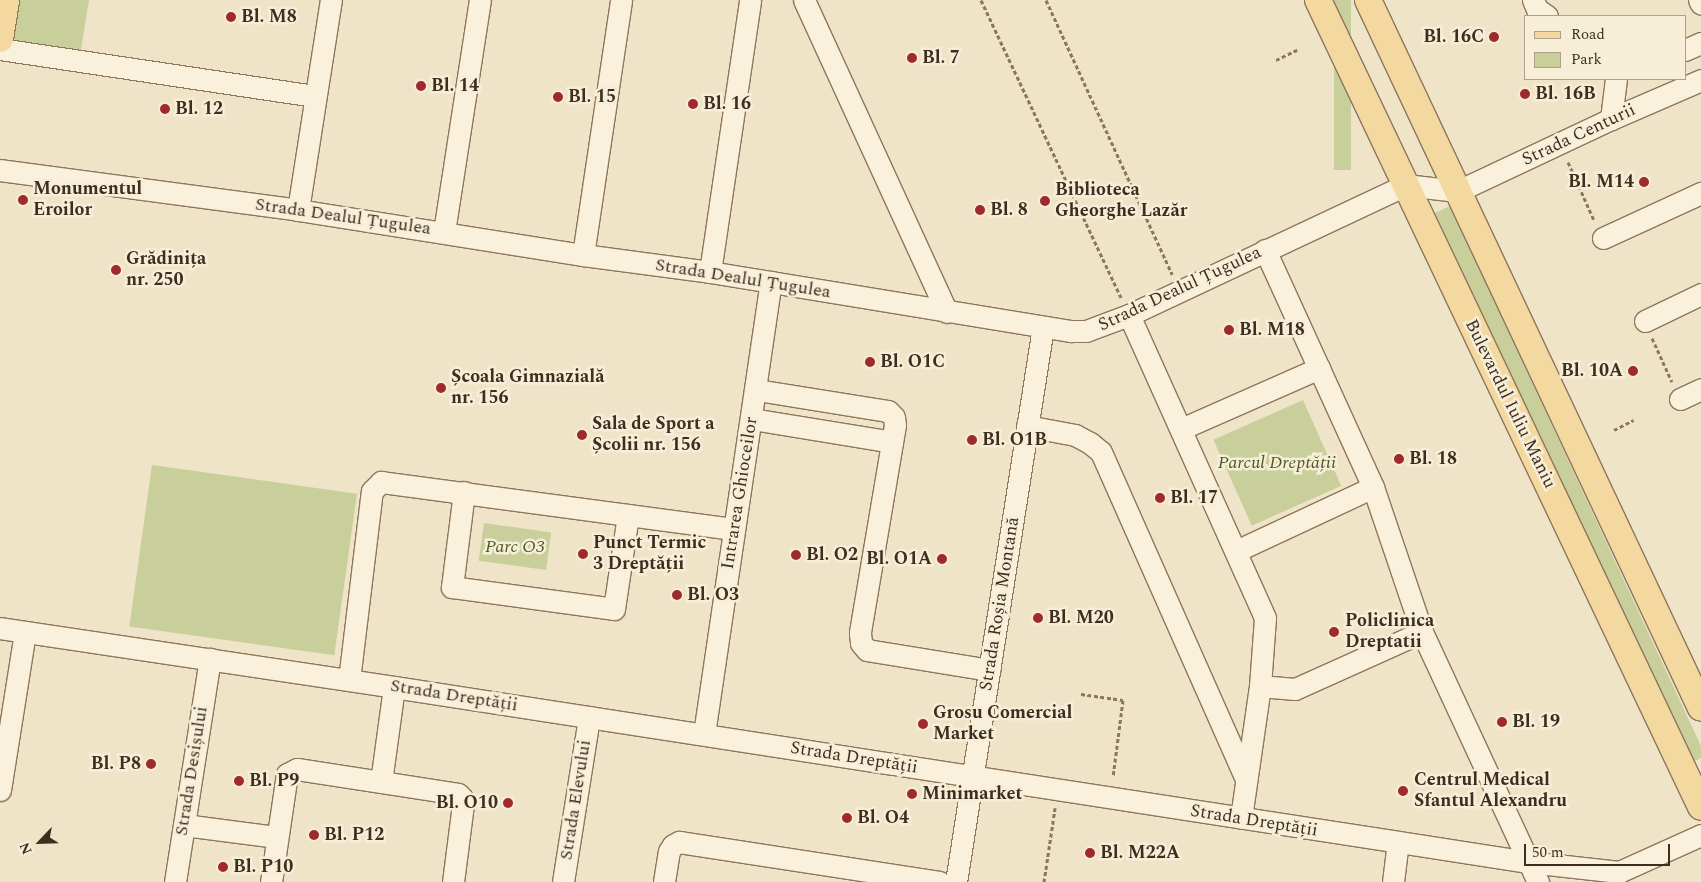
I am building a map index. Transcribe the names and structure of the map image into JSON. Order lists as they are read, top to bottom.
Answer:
{
  "streets": {
    "main road": ["Bulevardul Iuliu Maniu"],
    "street": [
      "Strada Centurii",
      "Strada Dealul Țugulea",
      "Intrarea Ghioceilor",
      "Strada Roșia Montană",
      "Strada Dreptății",
      "Strada Desișului",
      "Strada Elevului"
    ]
  },
  "crossings": [
    ["Strada Dealul Țugulea", "Bulevardul Iuliu Maniu"],
    ["Strada Dealul Țugulea", "Intrarea Ghioceilor"],
    ["Strada Dealul Țugulea", "Strada Roșia Montană"],
    ["Intrarea Ghioceilor", "Strada Dreptății"],
    ["Strada Roșia Montană", "Strada Dreptății"],
    ["Strada Dreptății", "Strada Desișului"],
    ["Strada Dreptății", "Strada Elevului"]
  ],
  "parks": ["Parcul Dreptății", "Parc O3"],
  "places": [
    "Bl. M8",
    "Bl. 16C",
    "Bl. 7",
    "Bl. 14",
    "Bl. 16B",
    "Bl. 15",
    "Bl. 16",
    "Bl. 12",
    "Bl. M14",
    "Monumentul Eroilor",
    "Biblioteca Gheorghe Lazăr",
    "Bl. 8",
    "Grădinița nr. 250",
    "Bl. M18",
    "Bl. O1C",
    "Bl. 10A",
    "Școala Gimnazială nr. 156",
    "Sala de Sport a Școlii nr. 156",
    "Bl. O1B",
    "Bl. 18",
    "Bl. 17",
    "Punct Termic 3 Dreptății",
    "Bl. O2",
    "Bl. O1A",
    "Bl. O3",
    "Bl. M20",
    "Policlinica Dreptatii",
    "Bl. 19",
    "Grosu Comercial Market",
    "Bl. P8",
    "Bl. P9",
    "Centrul Medical Sfantul Alexandru",
    "Minimarket",
    "Bl. O10",
    "Bl. O4",
    "Bl. P12",
    "Bl. M22A",
    "Bl. P10"
  ],
  "legend": ["Road", "Park"],
  "scale_bar": "50 m",
  "north": "bottom left"
}
